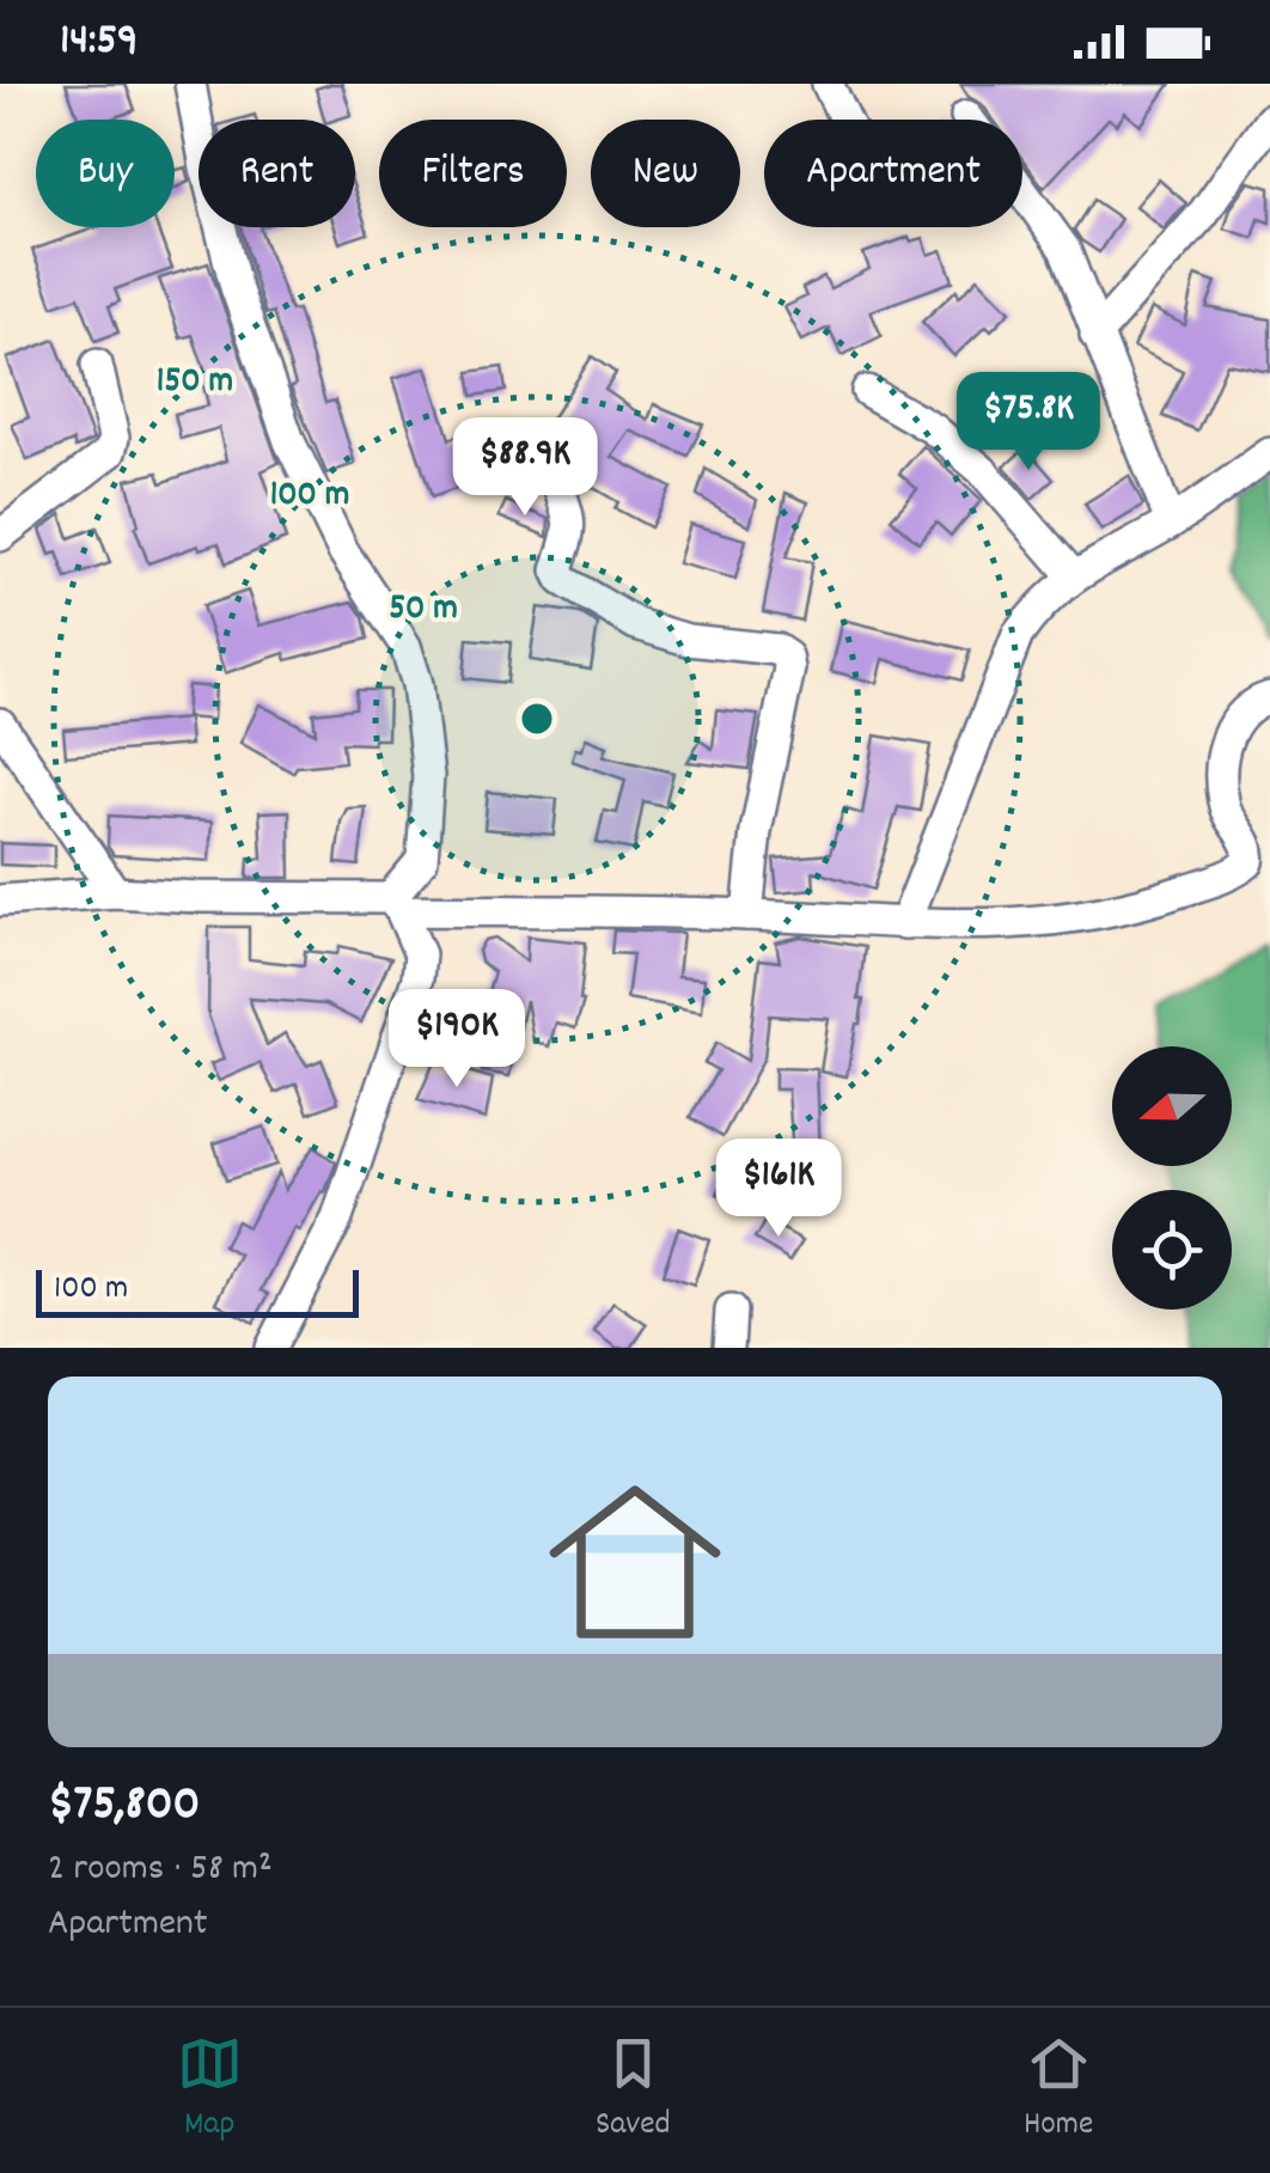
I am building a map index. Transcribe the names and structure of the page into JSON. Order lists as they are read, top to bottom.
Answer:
{
  "scale_bar": "100 m",
  "north": "left",
  "page": {
    "status": "14:59",
    "chip": [
      "Buy",
      "Rent",
      "Filters",
      "New",
      "Apartment"
    ],
    "price": [
      "$75.8K",
      "$88.9K",
      "$190K",
      "$161K"
    ],
    "scale": "100 m",
    "list": [
      {
        "name": "$75,800",
        "note": "2 rooms · 58 m² · Apartment"
      }
    ],
    "tabs": ["Map", "Saved", "Home"]
  },
  "rings": ["150 m", "100 m", "50 m"]
}
